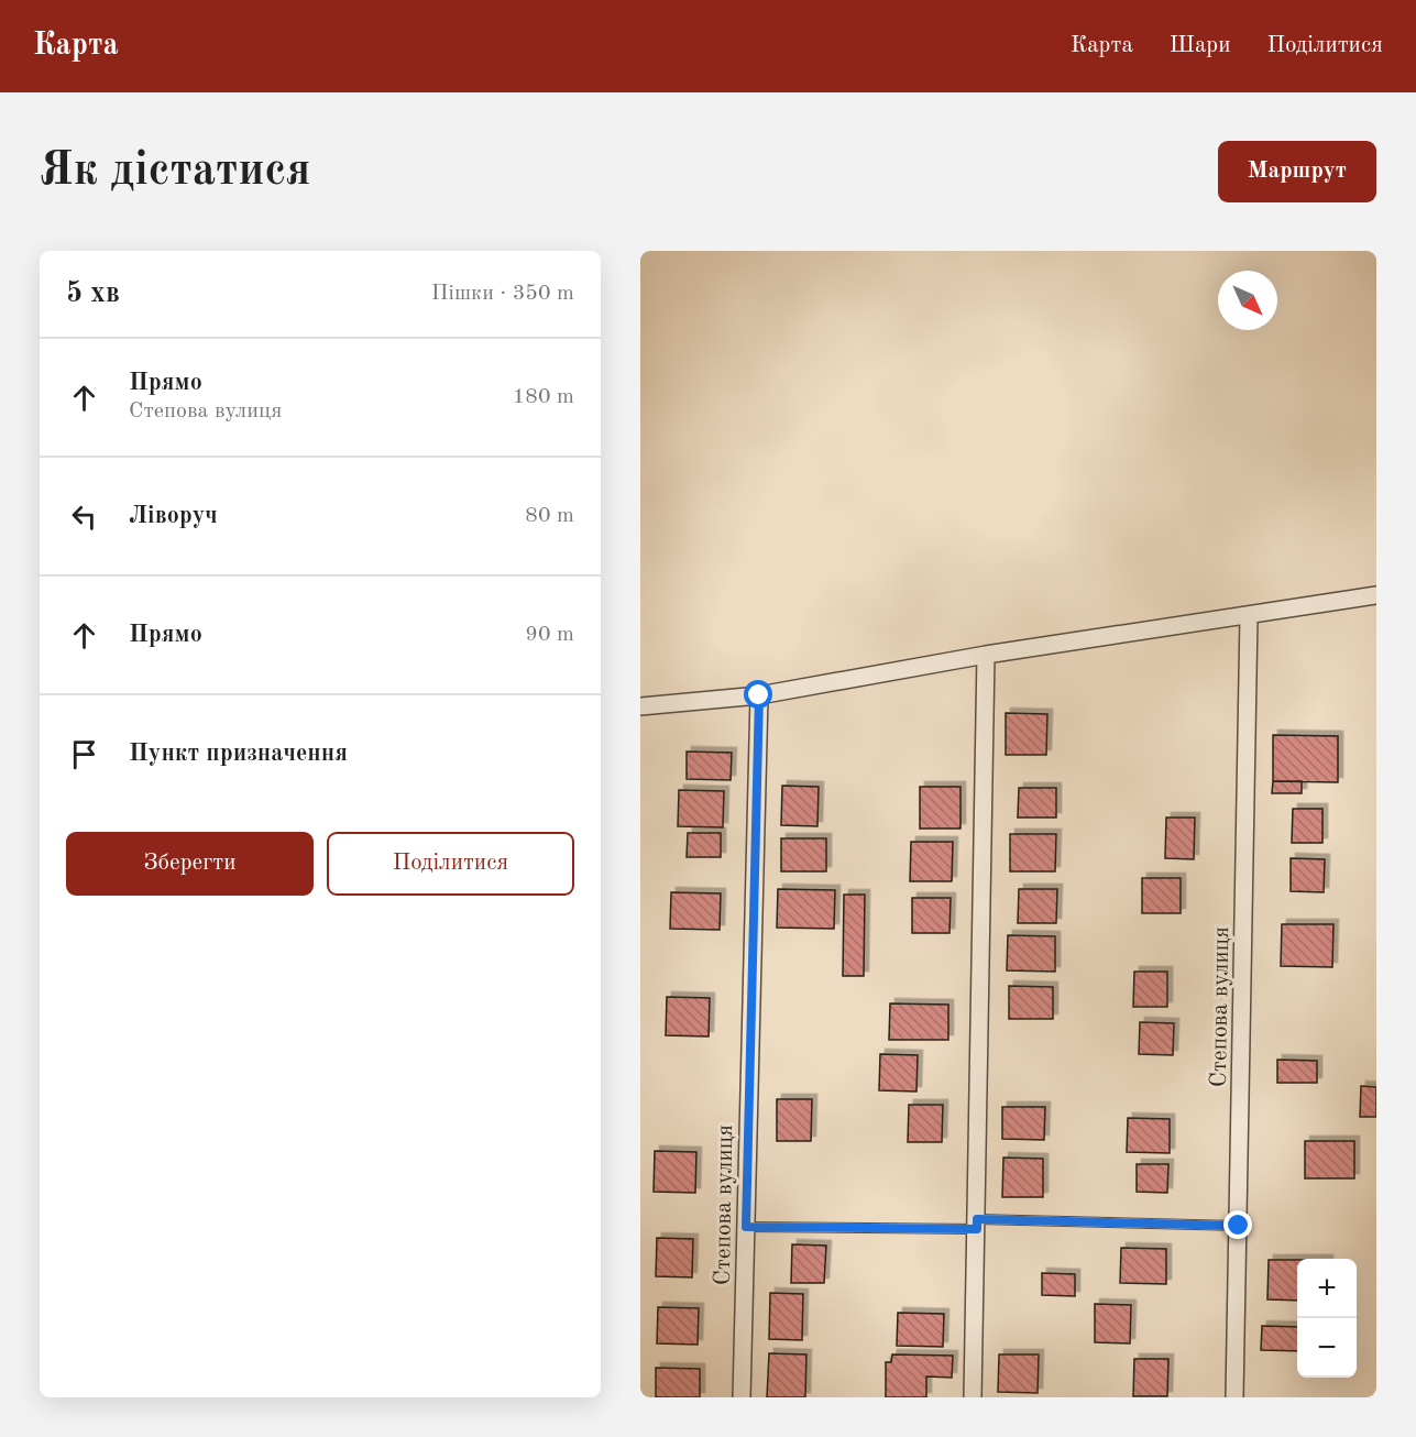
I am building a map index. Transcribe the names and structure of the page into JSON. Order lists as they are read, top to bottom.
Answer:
{
  "streets": {
    "street": ["Степова вулиця"]
  },
  "north": "bottom right",
  "page": {
    "header": "Карта",
    "nav": ["Карта", "Шари", "Поділитися"],
    "buttons": [
      "Маршрут",
      ["Зберегти", "Поділитися"]
    ],
    "title": "Як дістатися",
    "heading": ["5 хв", "Пішки · 350 m"],
    "list": [
      ["Прямо", "Степова вулиця", "180 m"],
      ["Ліворуч", "80 m"],
      ["Прямо", "90 m"],
      "Пункт призначення"
    ],
    "map_buttons": ["+", "−"]
  }
}
